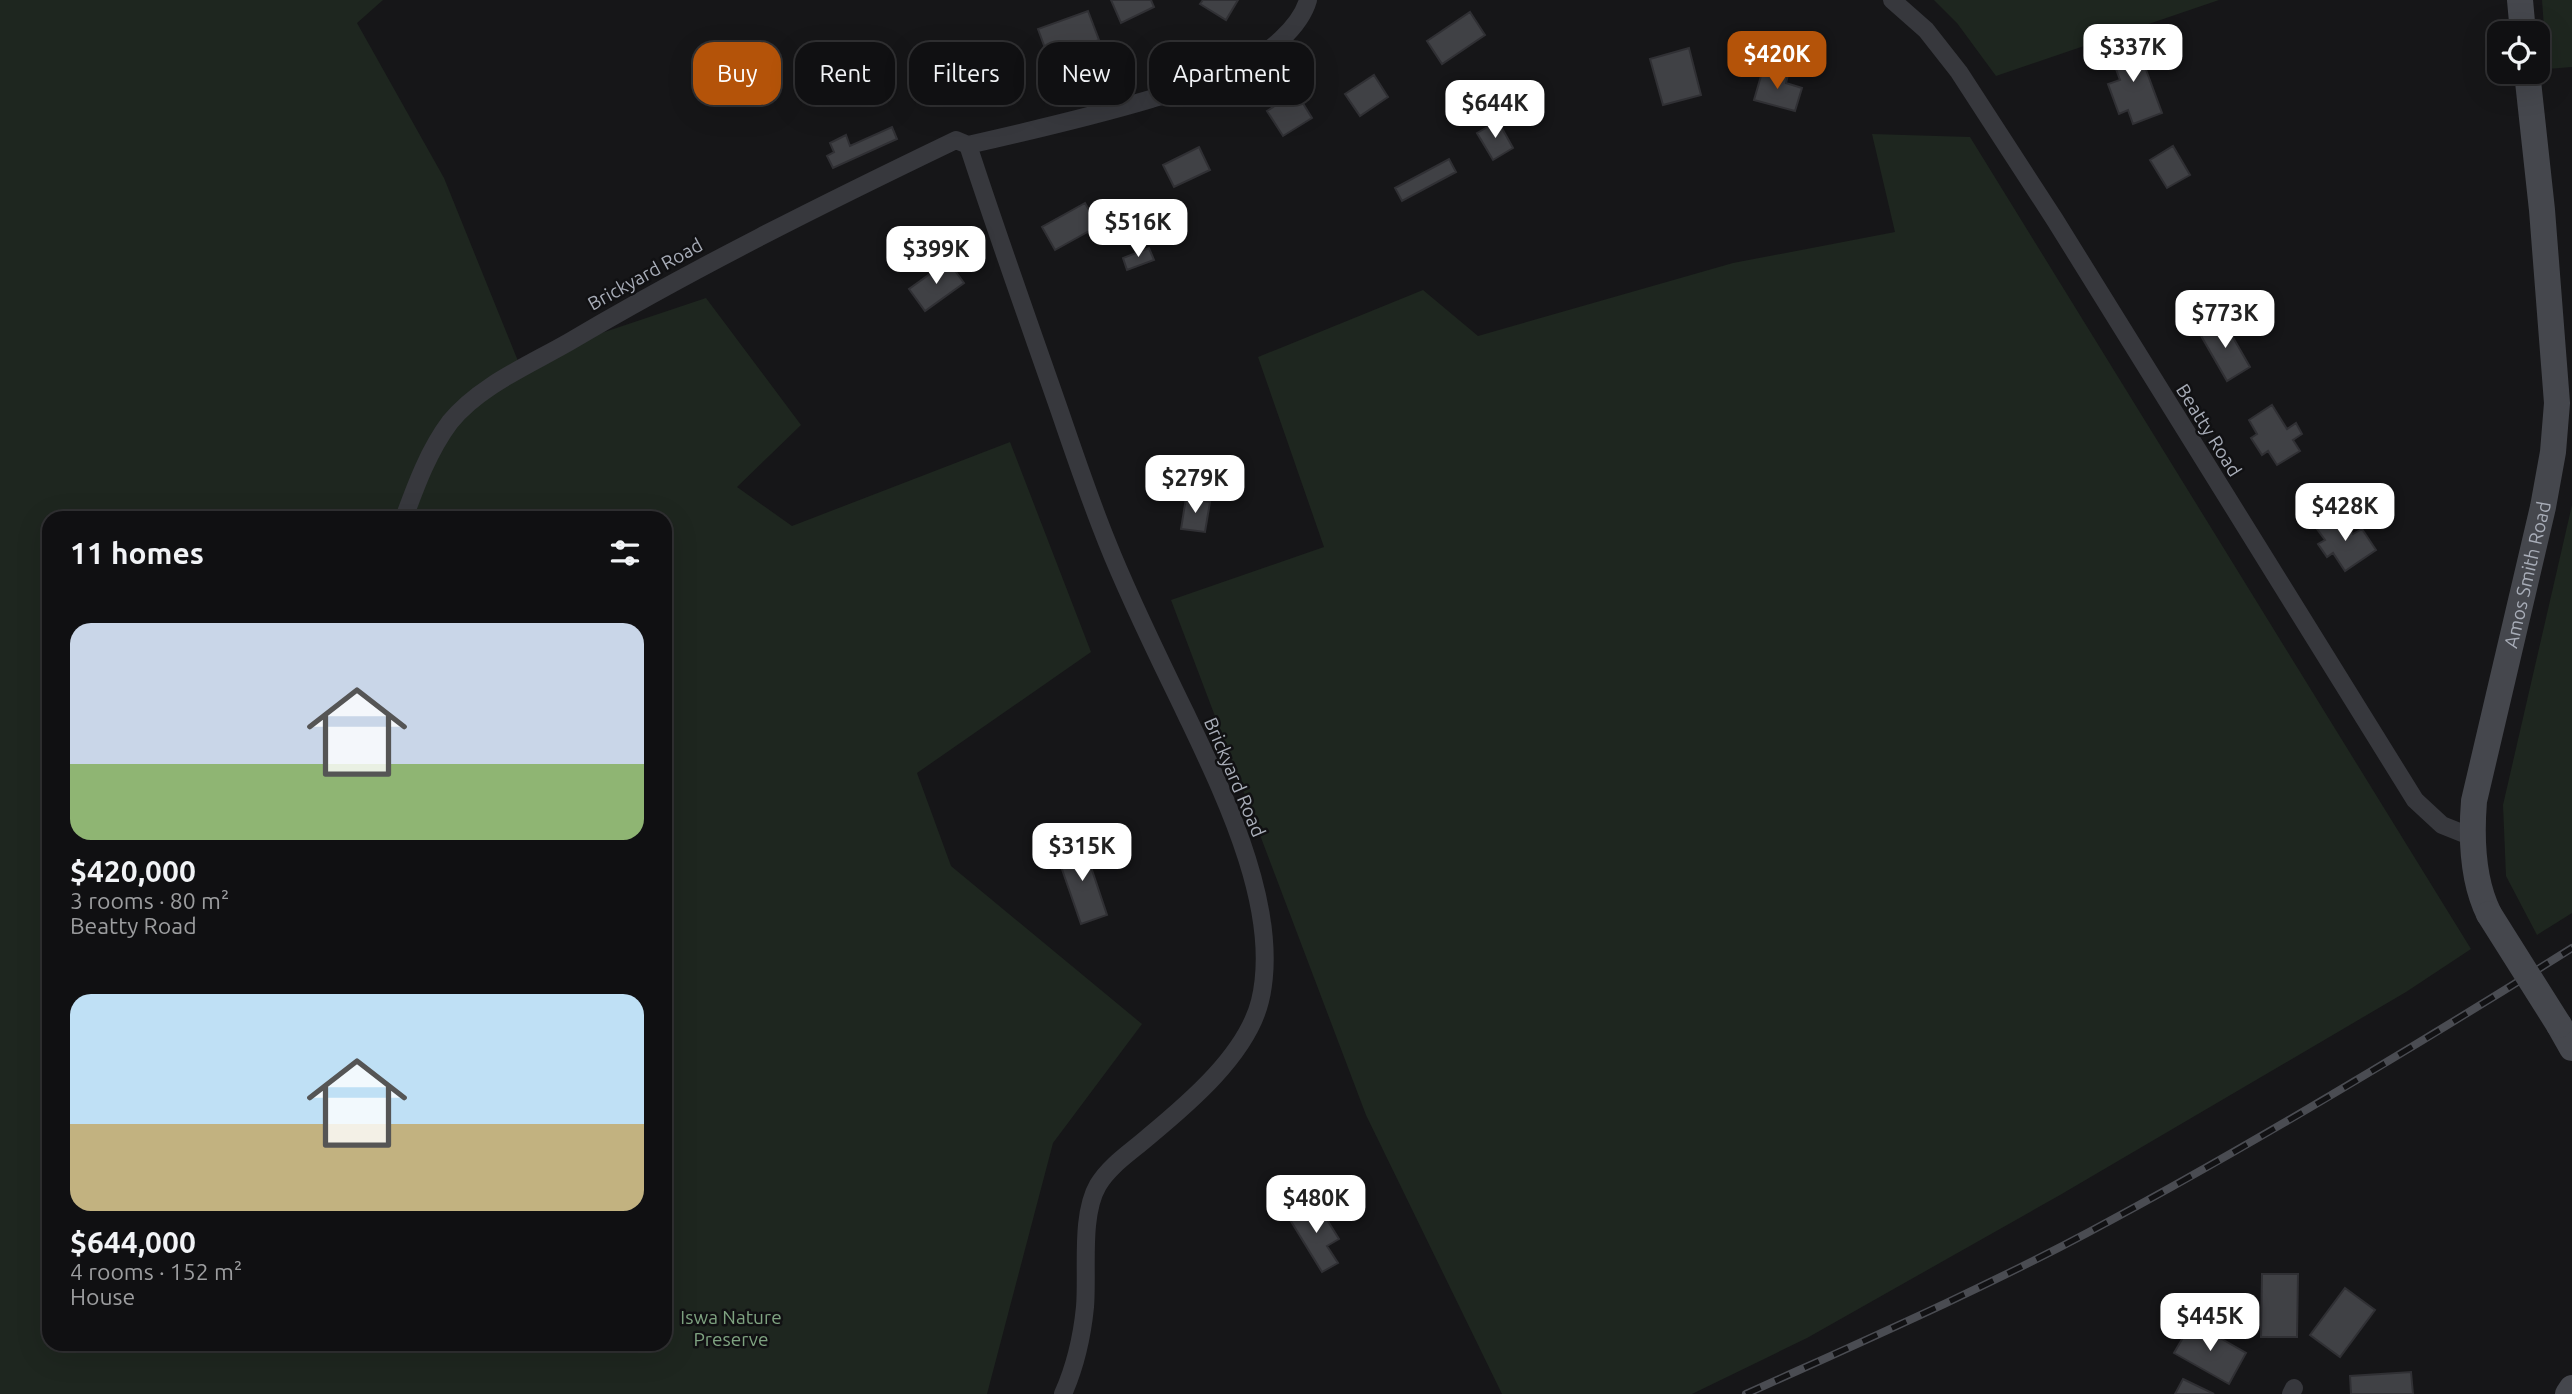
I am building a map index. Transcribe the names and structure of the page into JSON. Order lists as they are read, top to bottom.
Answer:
{
  "streets": {
    "street": ["Brickyard Road", "Beatty Road", "Amos Smith Road"]
  },
  "crossings": [
    ["Beatty Road", "Amos Smith Road"]
  ],
  "parks": ["Iswa Nature Preserve"],
  "page": {
    "price": [
      "$337K",
      "$420K",
      "$644K",
      "$516K",
      "$399K",
      "$773K",
      "$279K",
      "$428K",
      "$315K",
      "$480K",
      "$445K"
    ],
    "chip": [
      "Buy",
      "Rent",
      "Filters",
      "New",
      "Apartment"
    ],
    "heading": "11 homes",
    "list": [
      {
        "name": "$420,000",
        "note": "3 rooms · 80 m² · Beatty Road"
      },
      {
        "name": "$644,000",
        "note": "4 rooms · 152 m² · House"
      }
    ]
  }
}
